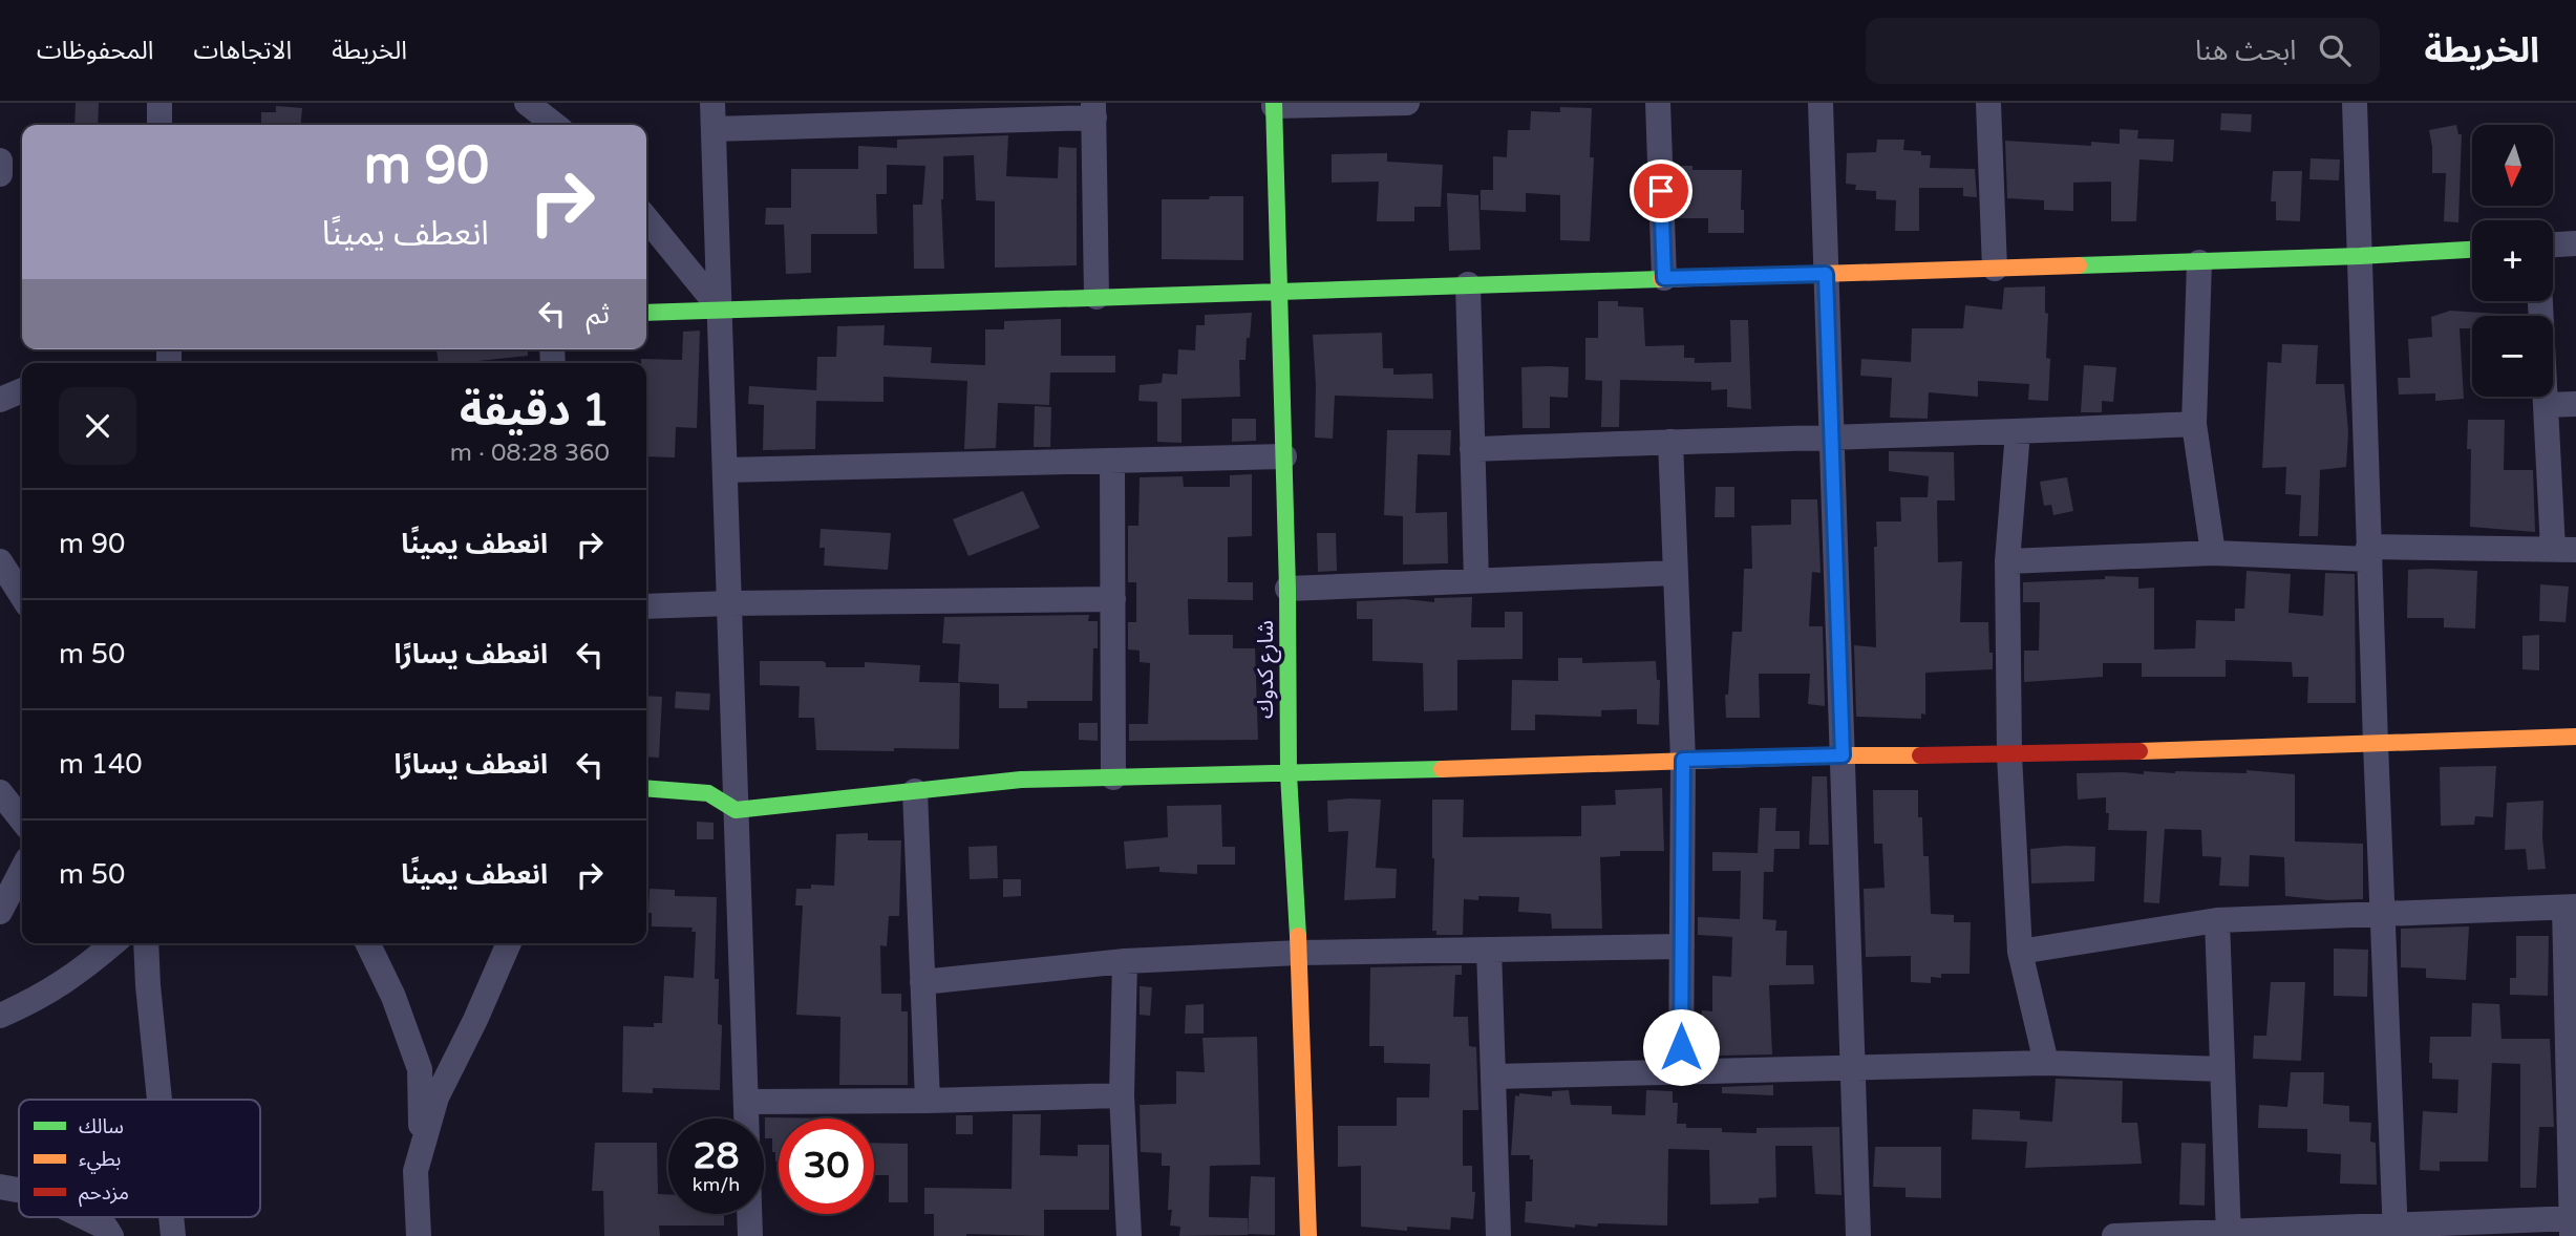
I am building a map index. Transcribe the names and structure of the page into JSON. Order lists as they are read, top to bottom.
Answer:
{
  "streets": {
    "street": ["شارع كدوك"]
  },
  "legend": ["سالك", "بطيء", "مزدحم"],
  "north": "bottom",
  "page": {
    "header": "الخريطة",
    "search": "ابحث هنا",
    "nav": ["الخريطة", "الاتجاهات", "المحفوظات"],
    "map_buttons": ["+", "−"],
    "turn": ["90 m", "انعطف يمينًا"],
    "then": "ثم",
    "heading": ["1 دقيقة", "360 m · 08:28"],
    "list": [
      {
        "name": "انعطف يمينًا",
        "value": "90 m"
      },
      {
        "name": "انعطف يسارًا",
        "value": "50 m"
      },
      {
        "name": "انعطف يسارًا",
        "value": "140 m"
      },
      {
        "name": "انعطف يمينًا",
        "value": "50 m"
      }
    ],
    "speed": "28 km/h",
    "limit": "30"
  }
}
